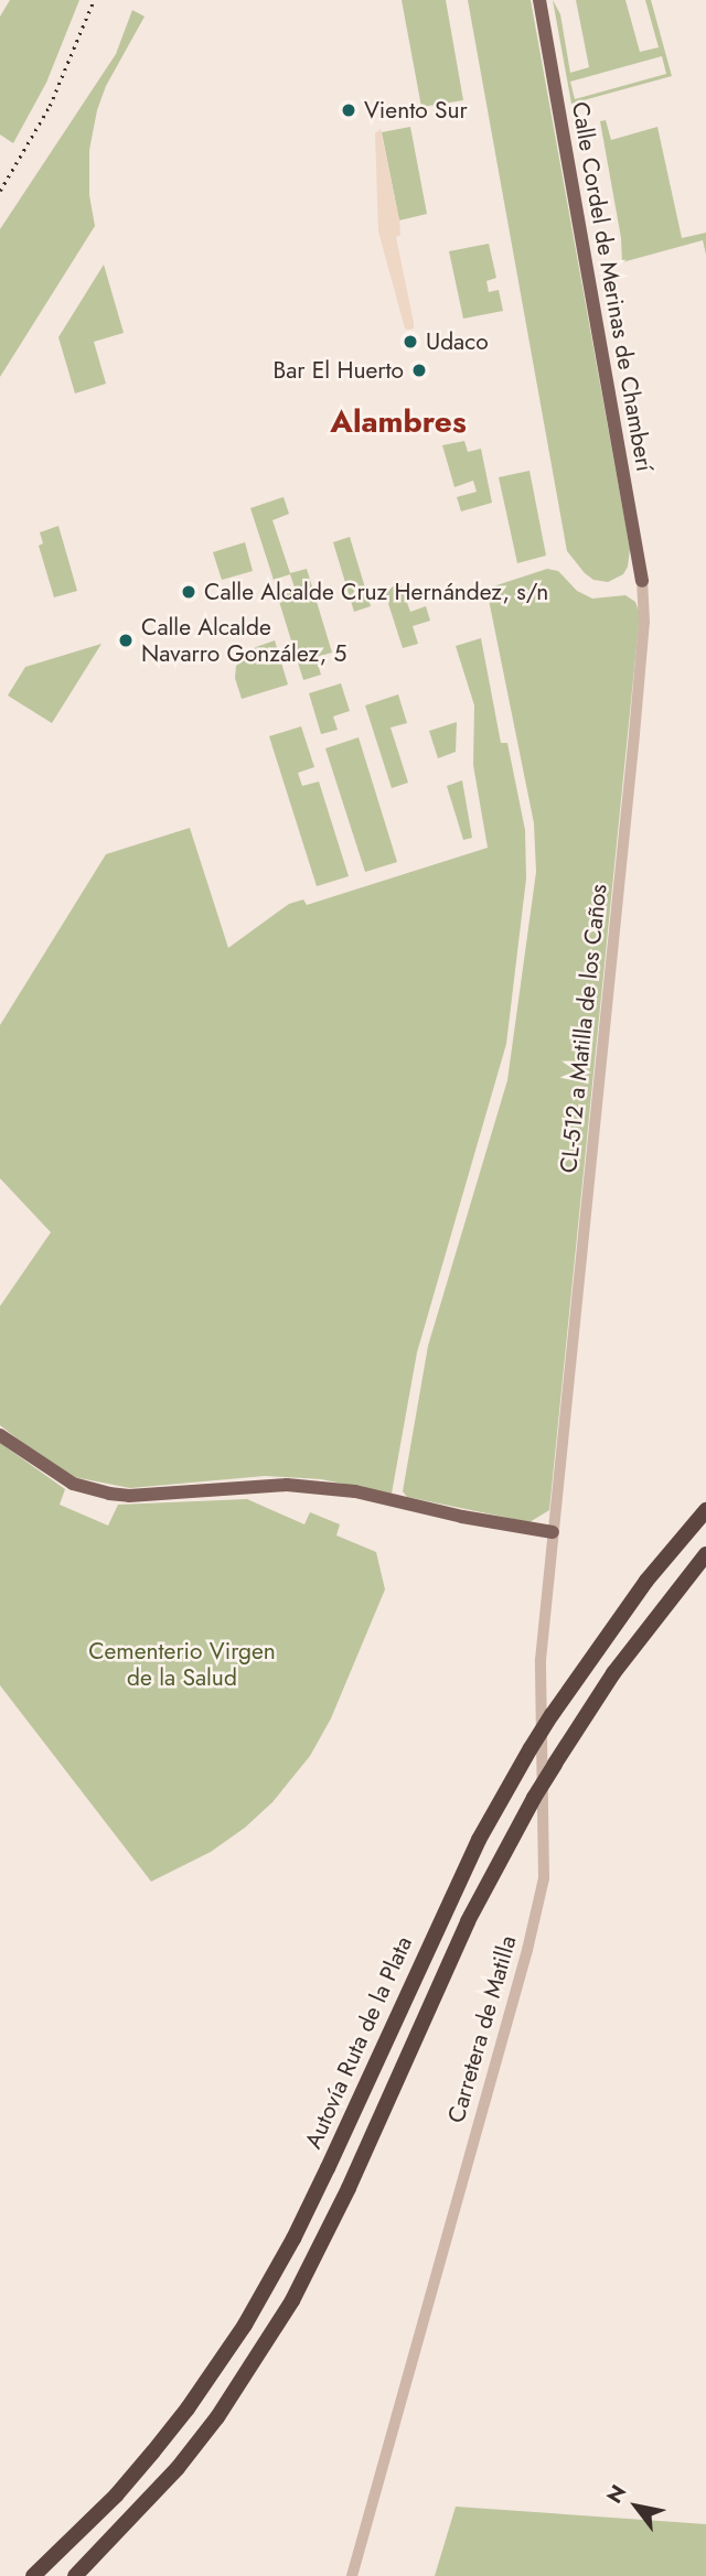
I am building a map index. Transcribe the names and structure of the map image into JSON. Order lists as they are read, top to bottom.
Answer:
{
  "streets": {
    "highway": ["Autovía Ruta de la Plata"],
    "main road": ["Calle Cordel de Merinas de Chamberí"],
    "street": ["CL-512 a Matilla de los Caños", "Carretera de Matilla"]
  },
  "crossings": [
    ["Calle Cordel de Merinas de Chamberí", "CL-512 a Matilla de los Caños"],
    ["CL-512 a Matilla de los Caños", "Carretera de Matilla"]
  ],
  "districts": ["Alambres"],
  "parks": ["Cementerio Virgen de la Salud"],
  "places": [
    "Viento Sur",
    "Udaco",
    "Bar El Huerto",
    "Calle Alcalde Cruz Hernández, s/n",
    "Calle Alcalde Navarro González, 5"
  ],
  "north": "top left"
}
